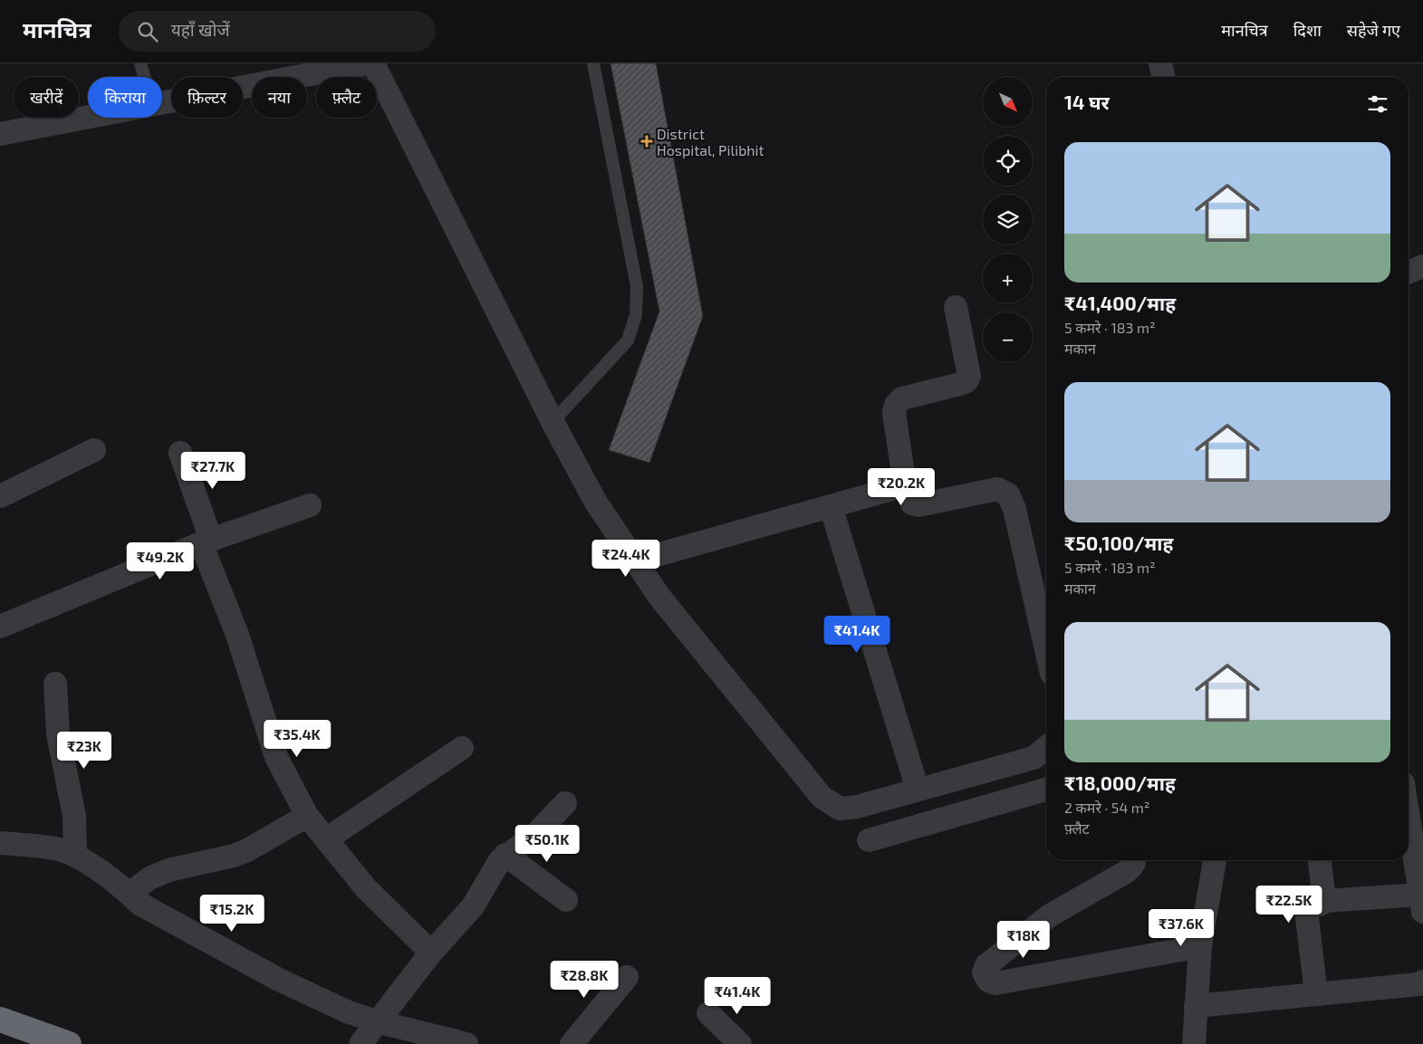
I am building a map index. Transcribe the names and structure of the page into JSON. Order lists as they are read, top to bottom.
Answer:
{
  "places": {
    "health": ["District Hospital, Pilibhit"]
  },
  "north": "bottom right",
  "page": {
    "header": "मानचित्र",
    "search": "यहाँ खोजें",
    "nav": ["मानचित्र", "दिशा", "सहेजे गए"],
    "map_buttons": ["+", "−"],
    "chip": [
      "खरीदें",
      "किराया",
      "फ़िल्टर",
      "नया",
      "फ़्लैट"
    ],
    "heading": "14 घर",
    "list": [
      {
        "name": "₹41,400/माह",
        "note": "5 कमरे · 183 m² · मकान"
      },
      {
        "name": "₹50,100/माह",
        "note": "5 कमरे · 183 m² · मकान"
      },
      {
        "name": "₹18,000/माह",
        "note": "2 कमरे · 54 m² · फ़्लैट"
      }
    ],
    "price": [
      "₹27.7K",
      "₹20.2K",
      "₹24.4K",
      "₹49.2K",
      "₹41.4K",
      "₹35.4K",
      "₹23K",
      "₹50.1K",
      "₹22.5K",
      "₹15.2K",
      "₹37.6K",
      "₹18K",
      "₹28.8K",
      "₹41.4K"
    ]
  }
}
